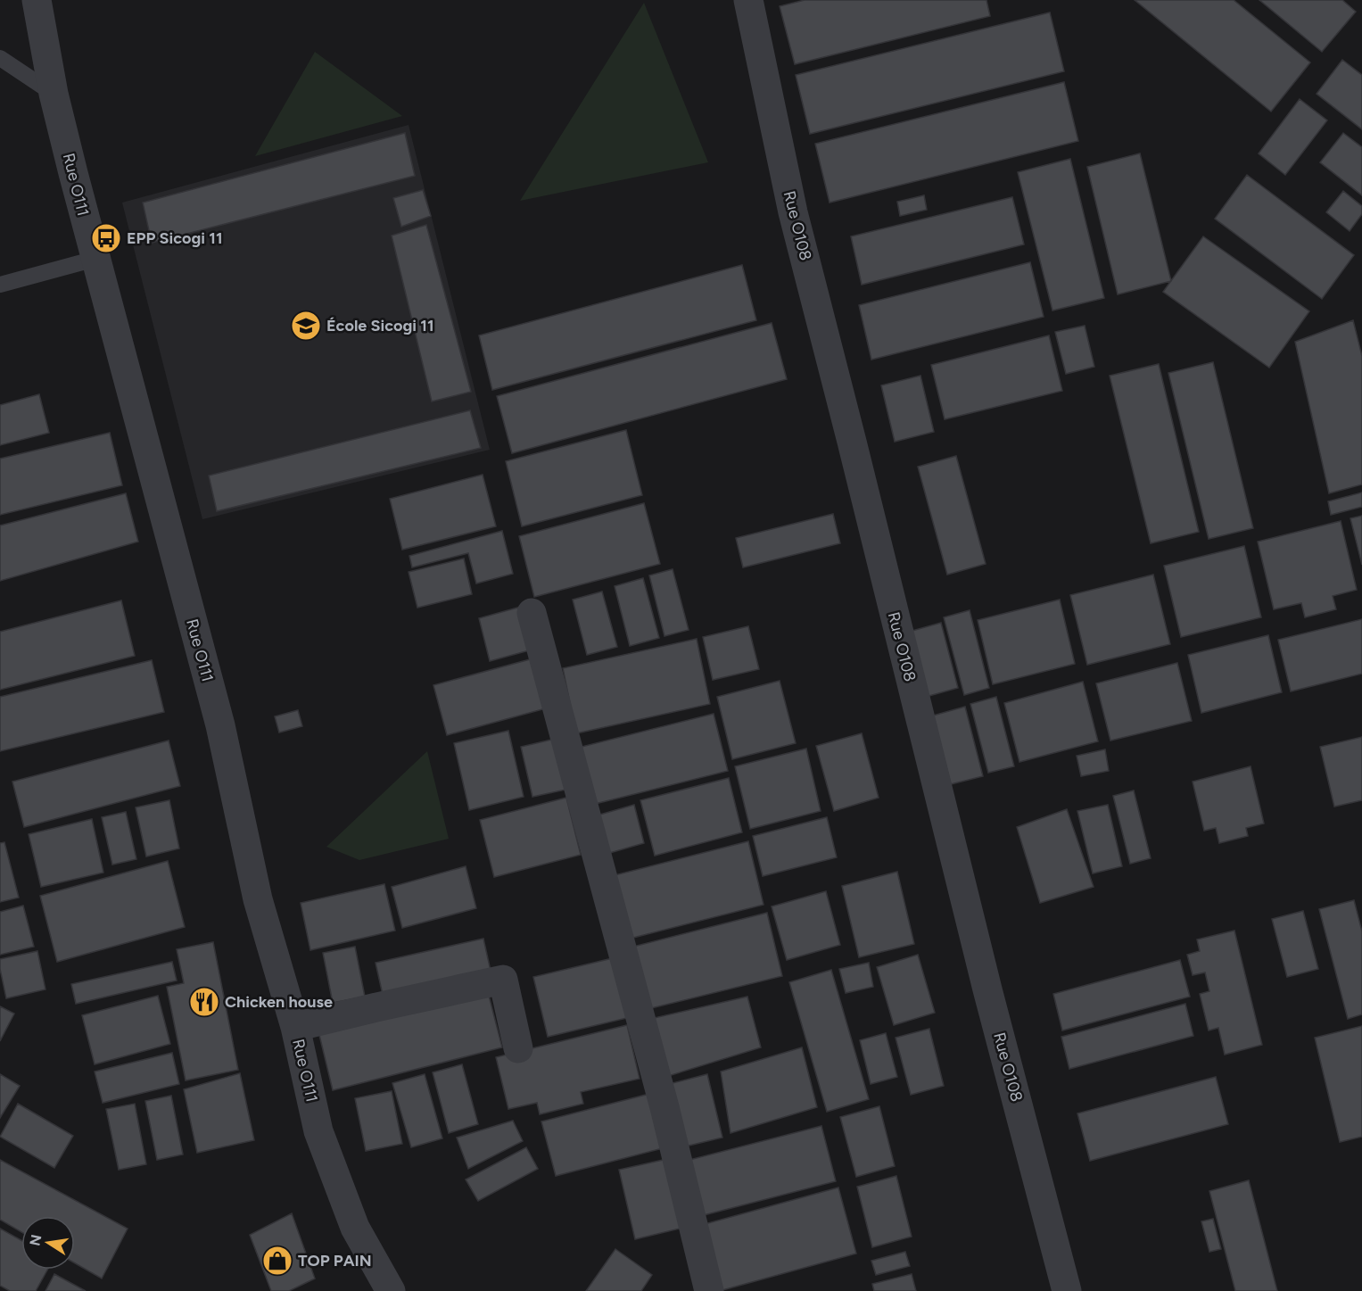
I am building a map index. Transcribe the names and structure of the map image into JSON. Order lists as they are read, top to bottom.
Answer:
{
  "streets": {
    "street": ["Rue O111", "Rue O108"]
  },
  "places": {
    "bus stop": ["EPP Sicogi 11"],
    "school or university": ["École Sicogi 11"],
    "restaurant": ["Chicken house"],
    "shop": ["TOP PAIN"]
  },
  "north": "left"
}
